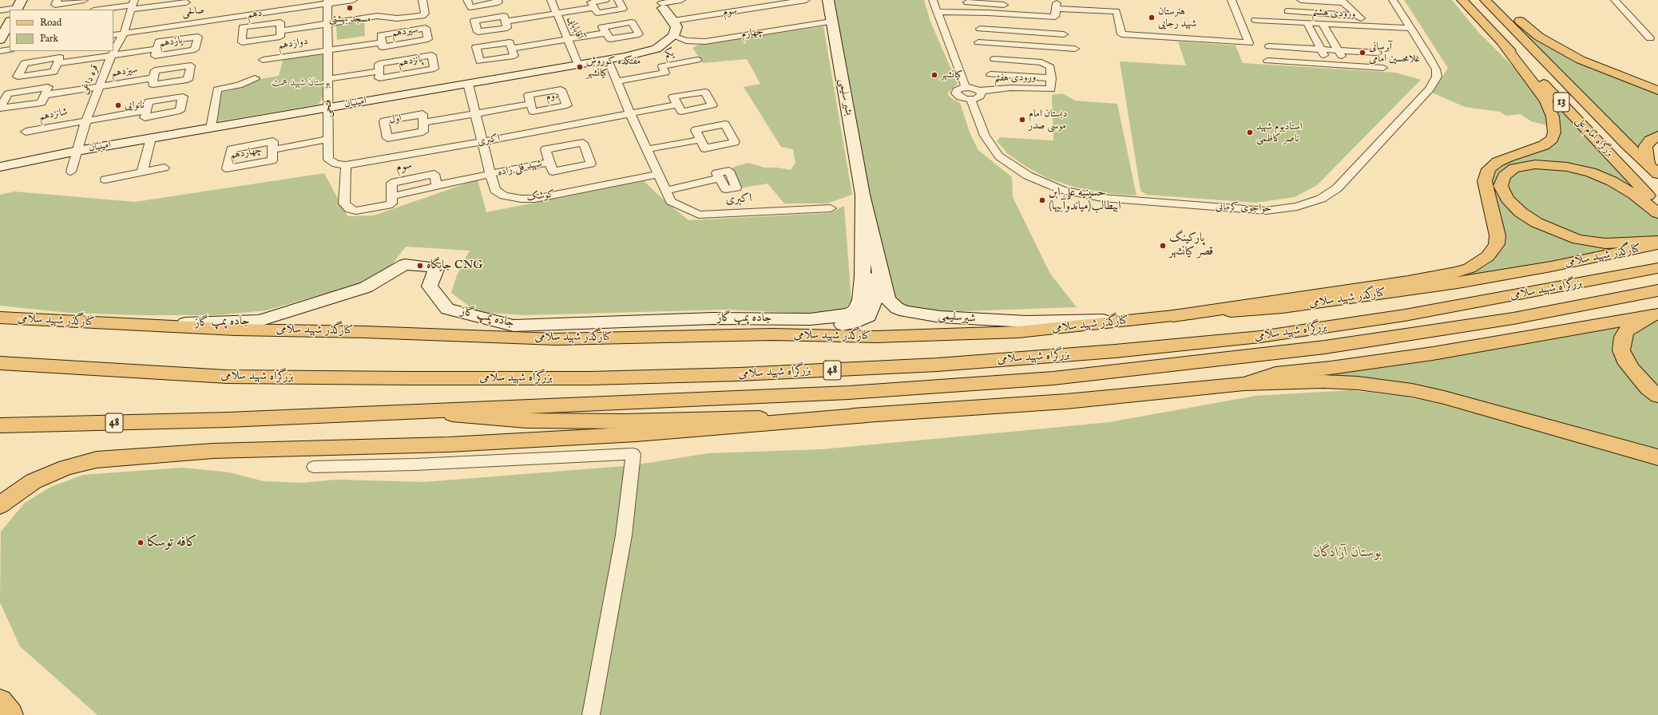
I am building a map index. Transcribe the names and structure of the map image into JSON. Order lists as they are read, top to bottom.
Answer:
{
  "streets": {
    "main road": [
      "بشیر سلیمی",
      "13",
      "امینیان",
      "بزرگراه امام علی",
      "کنارگذر شهید سلامی",
      "بزرگراه شهید سلامی",
      "جاده پمپ گاز",
      "شیرسلیمی",
      "48"
    ],
    "street": [
      "صالحی",
      "سوم",
      "ورودی هشتم",
      "دهم",
      "آقابابایی",
      "سیزدهم",
      "چهارم",
      "یازدهم",
      "دوازدهم",
      "یکم",
      "پانزدهم",
      "ورودی هفتم",
      "قره داغی",
      "دوم",
      "فتحی",
      "شانزدهم",
      "اکبری",
      "چهاردهم",
      "شهید قلی زاده",
      "کوشک",
      "خواجوی کرمانی"
    ]
  },
  "crossings": [
    ["صالحی", "قره داغی"],
    ["صالحی", "فتحی"],
    ["ورودی هشتم", "خواجوی کرمانی"],
    ["دهم", "فتحی"],
    ["آقابابایی", "امینیان"],
    ["سیزدهم", "دوازدهم"],
    ["سیزدهم", "قره داغی"],
    ["سیزدهم", "فتحی"],
    ["چهارم", "بشیر سلیمی"],
    ["چهارم", "امینیان"],
    ["یازدهم", "قره داغی"],
    ["دوازدهم", "فتحی"],
    ["یکم", "اکبری"],
    ["قره داغی", "امینیان"],
    ["قره داغی", "شانزدهم"],
    ["دوم", "کوشک"],
    ["بشیر سلیمی", "جاده پمپ گاز"],
    ["امینیان", "فتحی"],
    ["امینیان", "اکبری"],
    ["امینیان", "کوشک"],
    ["فتحی", "اکبری"],
    ["فتحی", "چهاردهم"],
    ["اکبری", "کوشک"],
    ["شهید قلی زاده", "کوشک"],
    ["کنارگذر شهید سلامی", "جاده پمپ گاز"],
    ["کنارگذر شهید سلامی", "شیرسلیمی"],
    ["جاده پمپ گاز", "شیرسلیمی"]
  ],
  "parks": ["بوستان شهید همت", "بوستان آزادگان"],
  "places": [
    "مسجد بهشتی",
    "هنرستان شهید رجایی",
    "آبرسانی غلامحسین امامی",
    "مفتکده کوروش کیانشهر",
    "کیانشهر",
    "نانوایی",
    "دبستان امام موسی صدر",
    "استادیوم شهید ناصر کاظمی",
    "حسینیه علی ابن ابیطالب(میاندوآبیها)",
    "پارکینگ قصر کیانشهر",
    "جایگاه CNG",
    "کافه توسکا"
  ],
  "legend": ["Road", "Park"]
}
